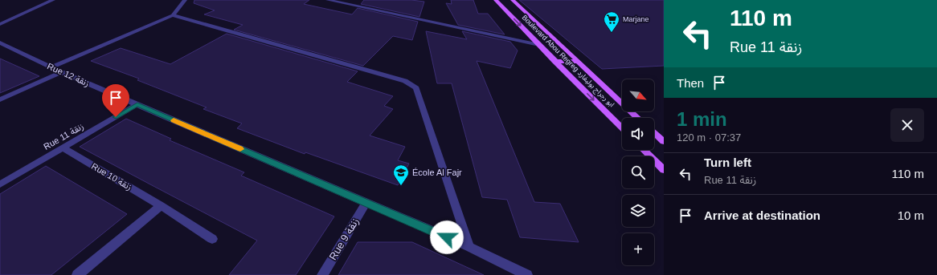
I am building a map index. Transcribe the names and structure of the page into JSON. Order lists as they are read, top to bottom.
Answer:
{
  "streets": {
    "main road": ["Boulevard Abou Regreg ابو رجراج بوليفارد"],
    "street": [
      "Rue 12 زنقة",
      "Rue 11 زنقة",
      "Rue 10 زنقة",
      "Rue 9 زنقة"
    ]
  },
  "crossings": [
    ["Rue 12 زنقة", "Rue 11 زنقة"],
    ["Rue 12 زنقة", "Rue 9 زنقة"],
    ["Rue 11 زنقة", "Rue 10 زنقة"]
  ],
  "places": {
    "supermarket": ["Marjane"],
    "school or university": ["École Al Fajr"]
  },
  "north": "bottom right",
  "page": {
    "turn": ["110 m", "Rue 11 زنقة"],
    "then": "Then",
    "map_buttons": "+",
    "heading": ["1 min", "120 m · 07:37"],
    "list": [
      {
        "name": "Turn left",
        "note": "Rue 11 زنقة",
        "value": "110 m"
      },
      {
        "name": "Arrive at destination",
        "value": "10 m"
      }
    ]
  }
}
